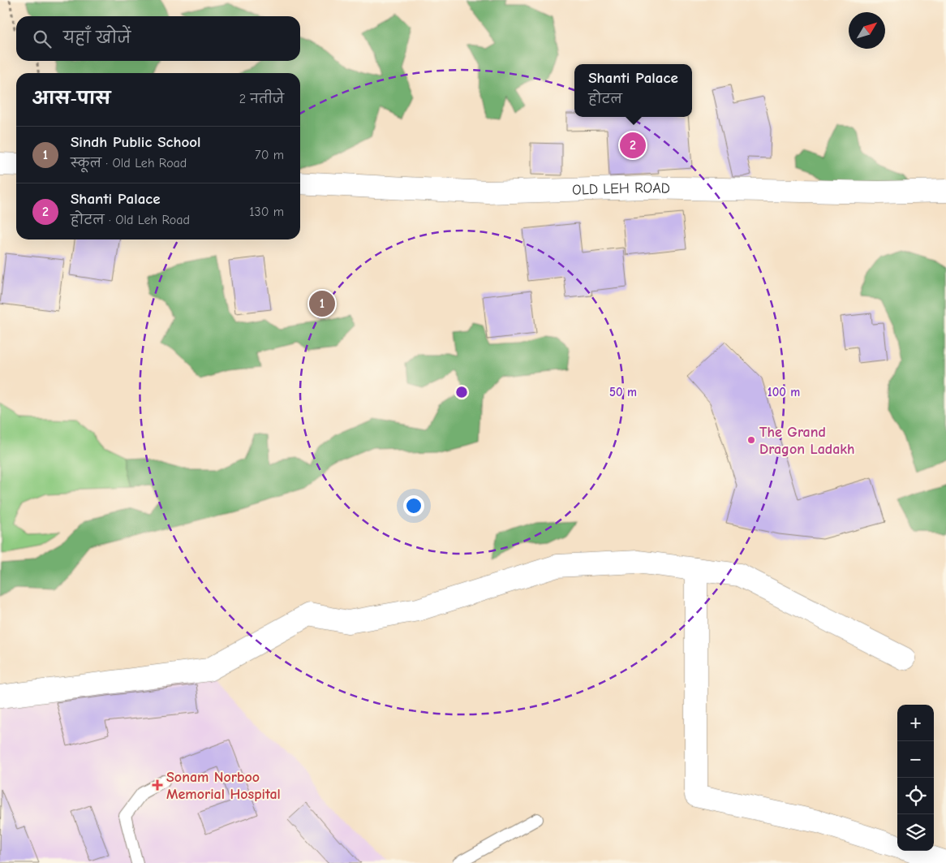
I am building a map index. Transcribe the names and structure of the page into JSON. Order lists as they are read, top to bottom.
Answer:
{
  "streets": {
    "street": ["OLD LEH ROAD"]
  },
  "places": {
    "other": ["The Grand Dragon Ladakh"],
    "health": ["Sonam Norboo Memorial Hospital"]
  },
  "north": "top right",
  "page": {
    "search": "यहाँ खोजें",
    "popup": ["Shanti Palace", "होटल"],
    "heading": ["आस-पास", "2 नतीजे"],
    "list": [
      {
        "mark": "1",
        "name": "Sindh Public School",
        "note": "स्कूल · Old Leh Road",
        "value": "70 m"
      },
      {
        "mark": "2",
        "name": "Shanti Palace",
        "note": "होटल · Old Leh Road",
        "value": "130 m"
      }
    ],
    "pins": ["2", "1"],
    "map_buttons": ["+", "−"]
  },
  "rings": ["50 m", "100 m"]
}
